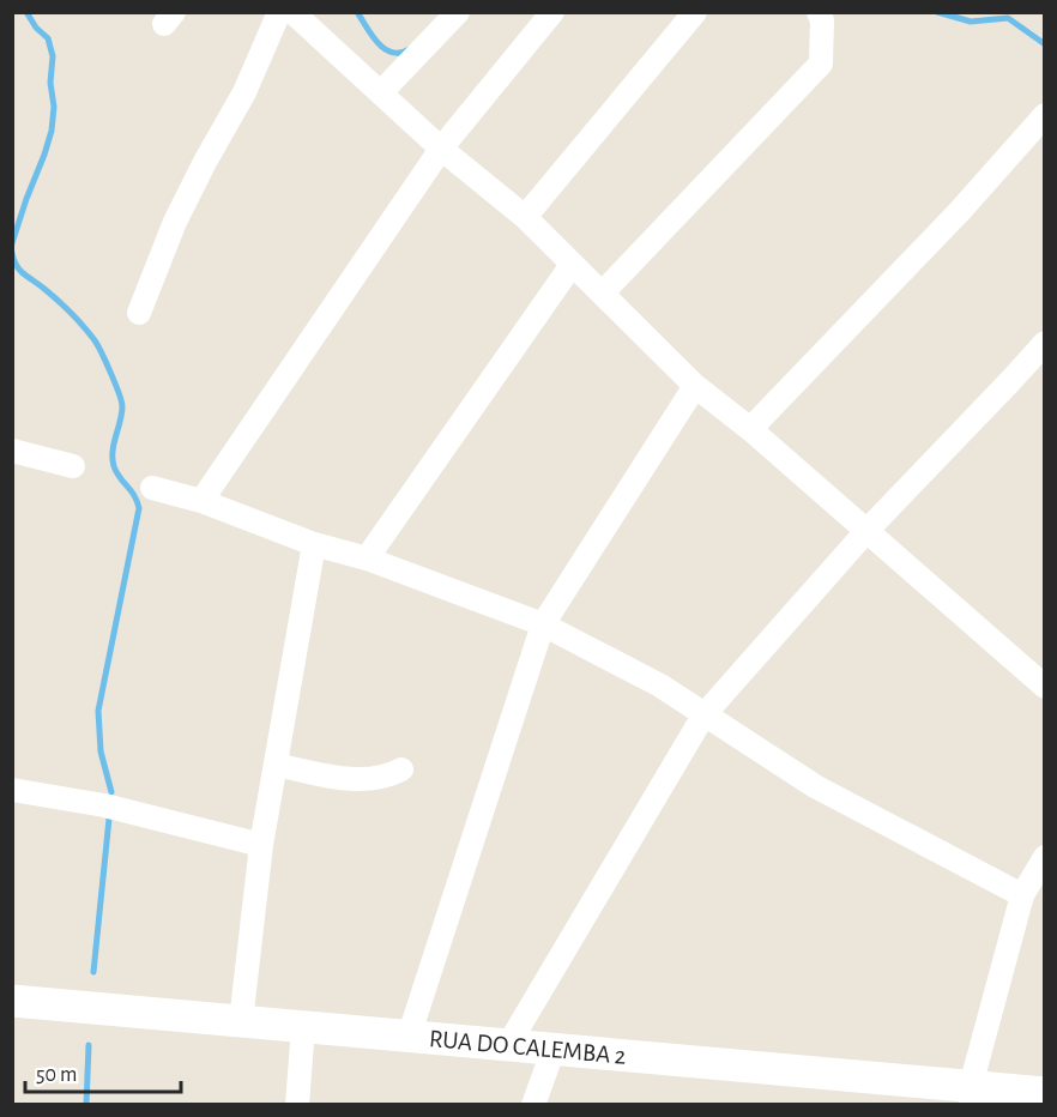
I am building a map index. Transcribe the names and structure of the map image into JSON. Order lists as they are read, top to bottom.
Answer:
{
  "streets": {
    "main road": ["RUA DO CALEMBA 2"]
  },
  "scale_bar": "50 m"
}
